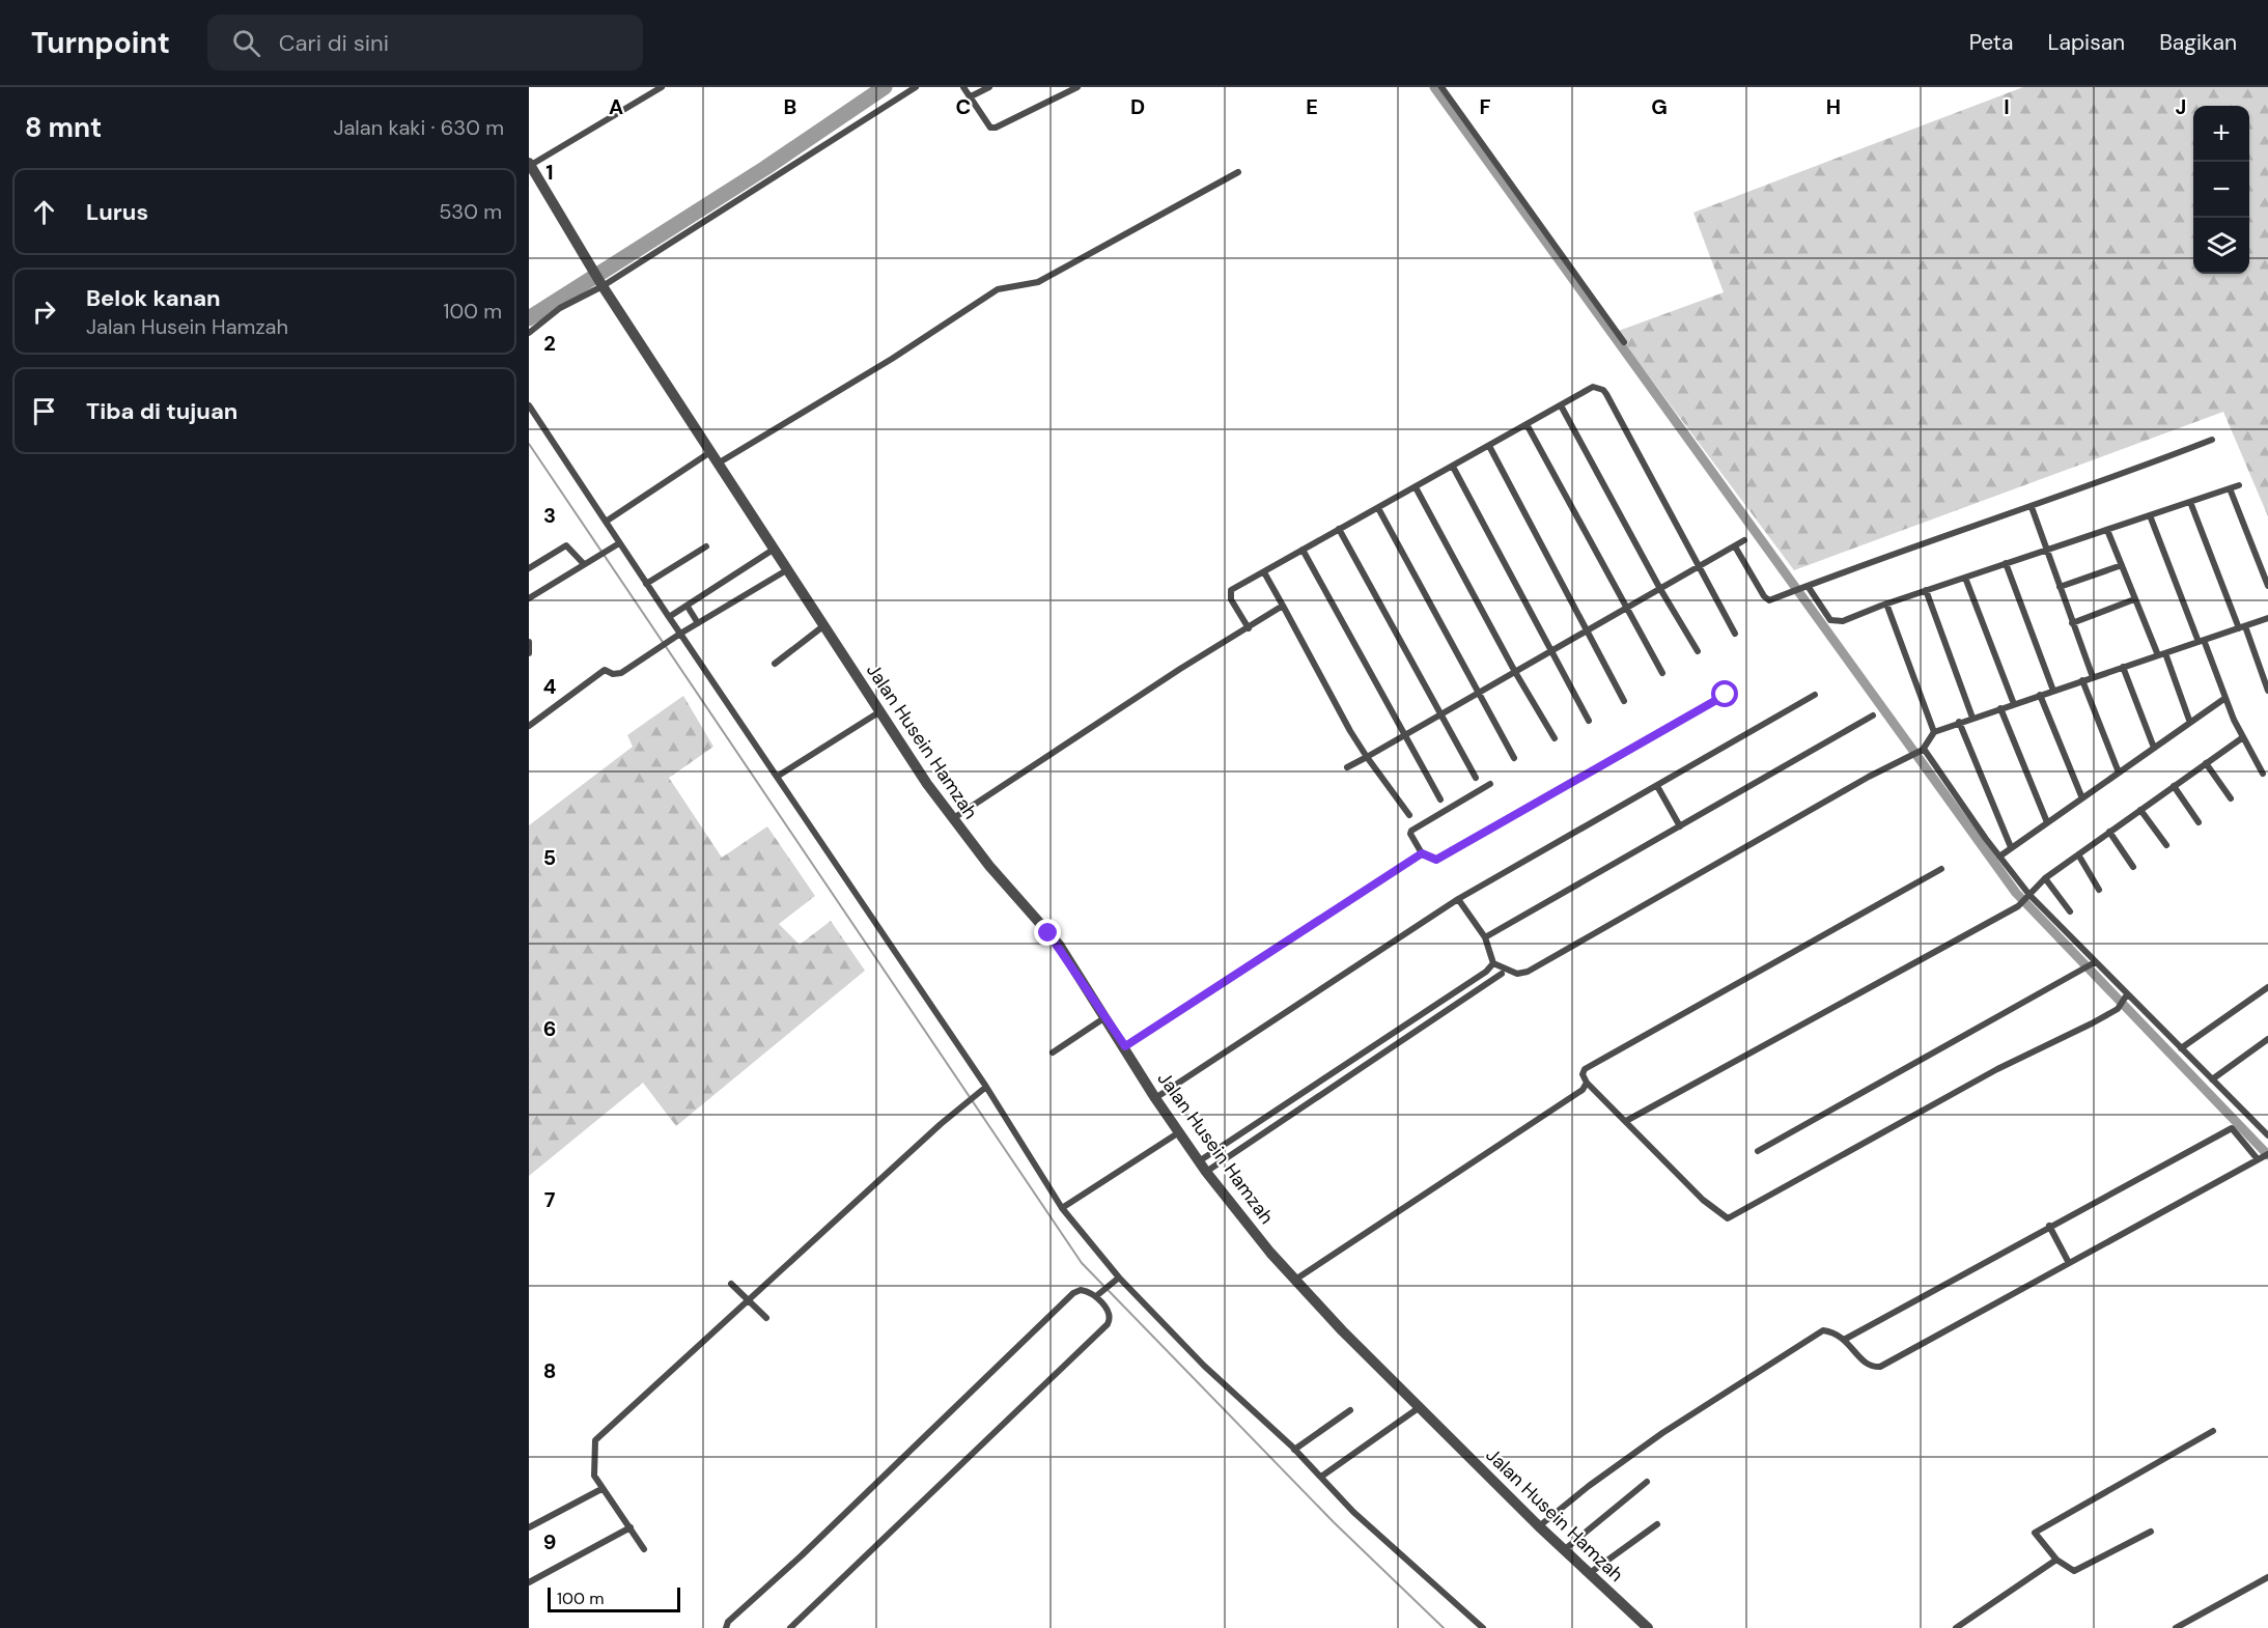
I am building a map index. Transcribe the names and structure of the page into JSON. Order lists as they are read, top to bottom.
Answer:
{
  "streets": {
    "street": ["Jalan Husein Hamzah"]
  },
  "scale_bar": "100 m",
  "page": {
    "header": "Turnpoint",
    "search": "Cari di sini",
    "nav": ["Peta", "Lapisan", "Bagikan"],
    "heading": ["8 mnt", "Jalan kaki · 630 m"],
    "map_buttons": ["+", "−"],
    "list": [
      ["Lurus", "530 m"],
      ["Belok kanan", "Jalan Husein Hamzah", "100 m"],
      "Tiba di tujuan"
    ],
    "scale": "100 m"
  },
  "grid": {
    "columns": [
      "A",
      "B",
      "C",
      "D",
      "E",
      "F",
      "G",
      "H",
      "I",
      "J"
    ],
    "rows": [
      "1",
      "2",
      "3",
      "4",
      "5",
      "6",
      "7",
      "8",
      "9"
    ]
  }
}
